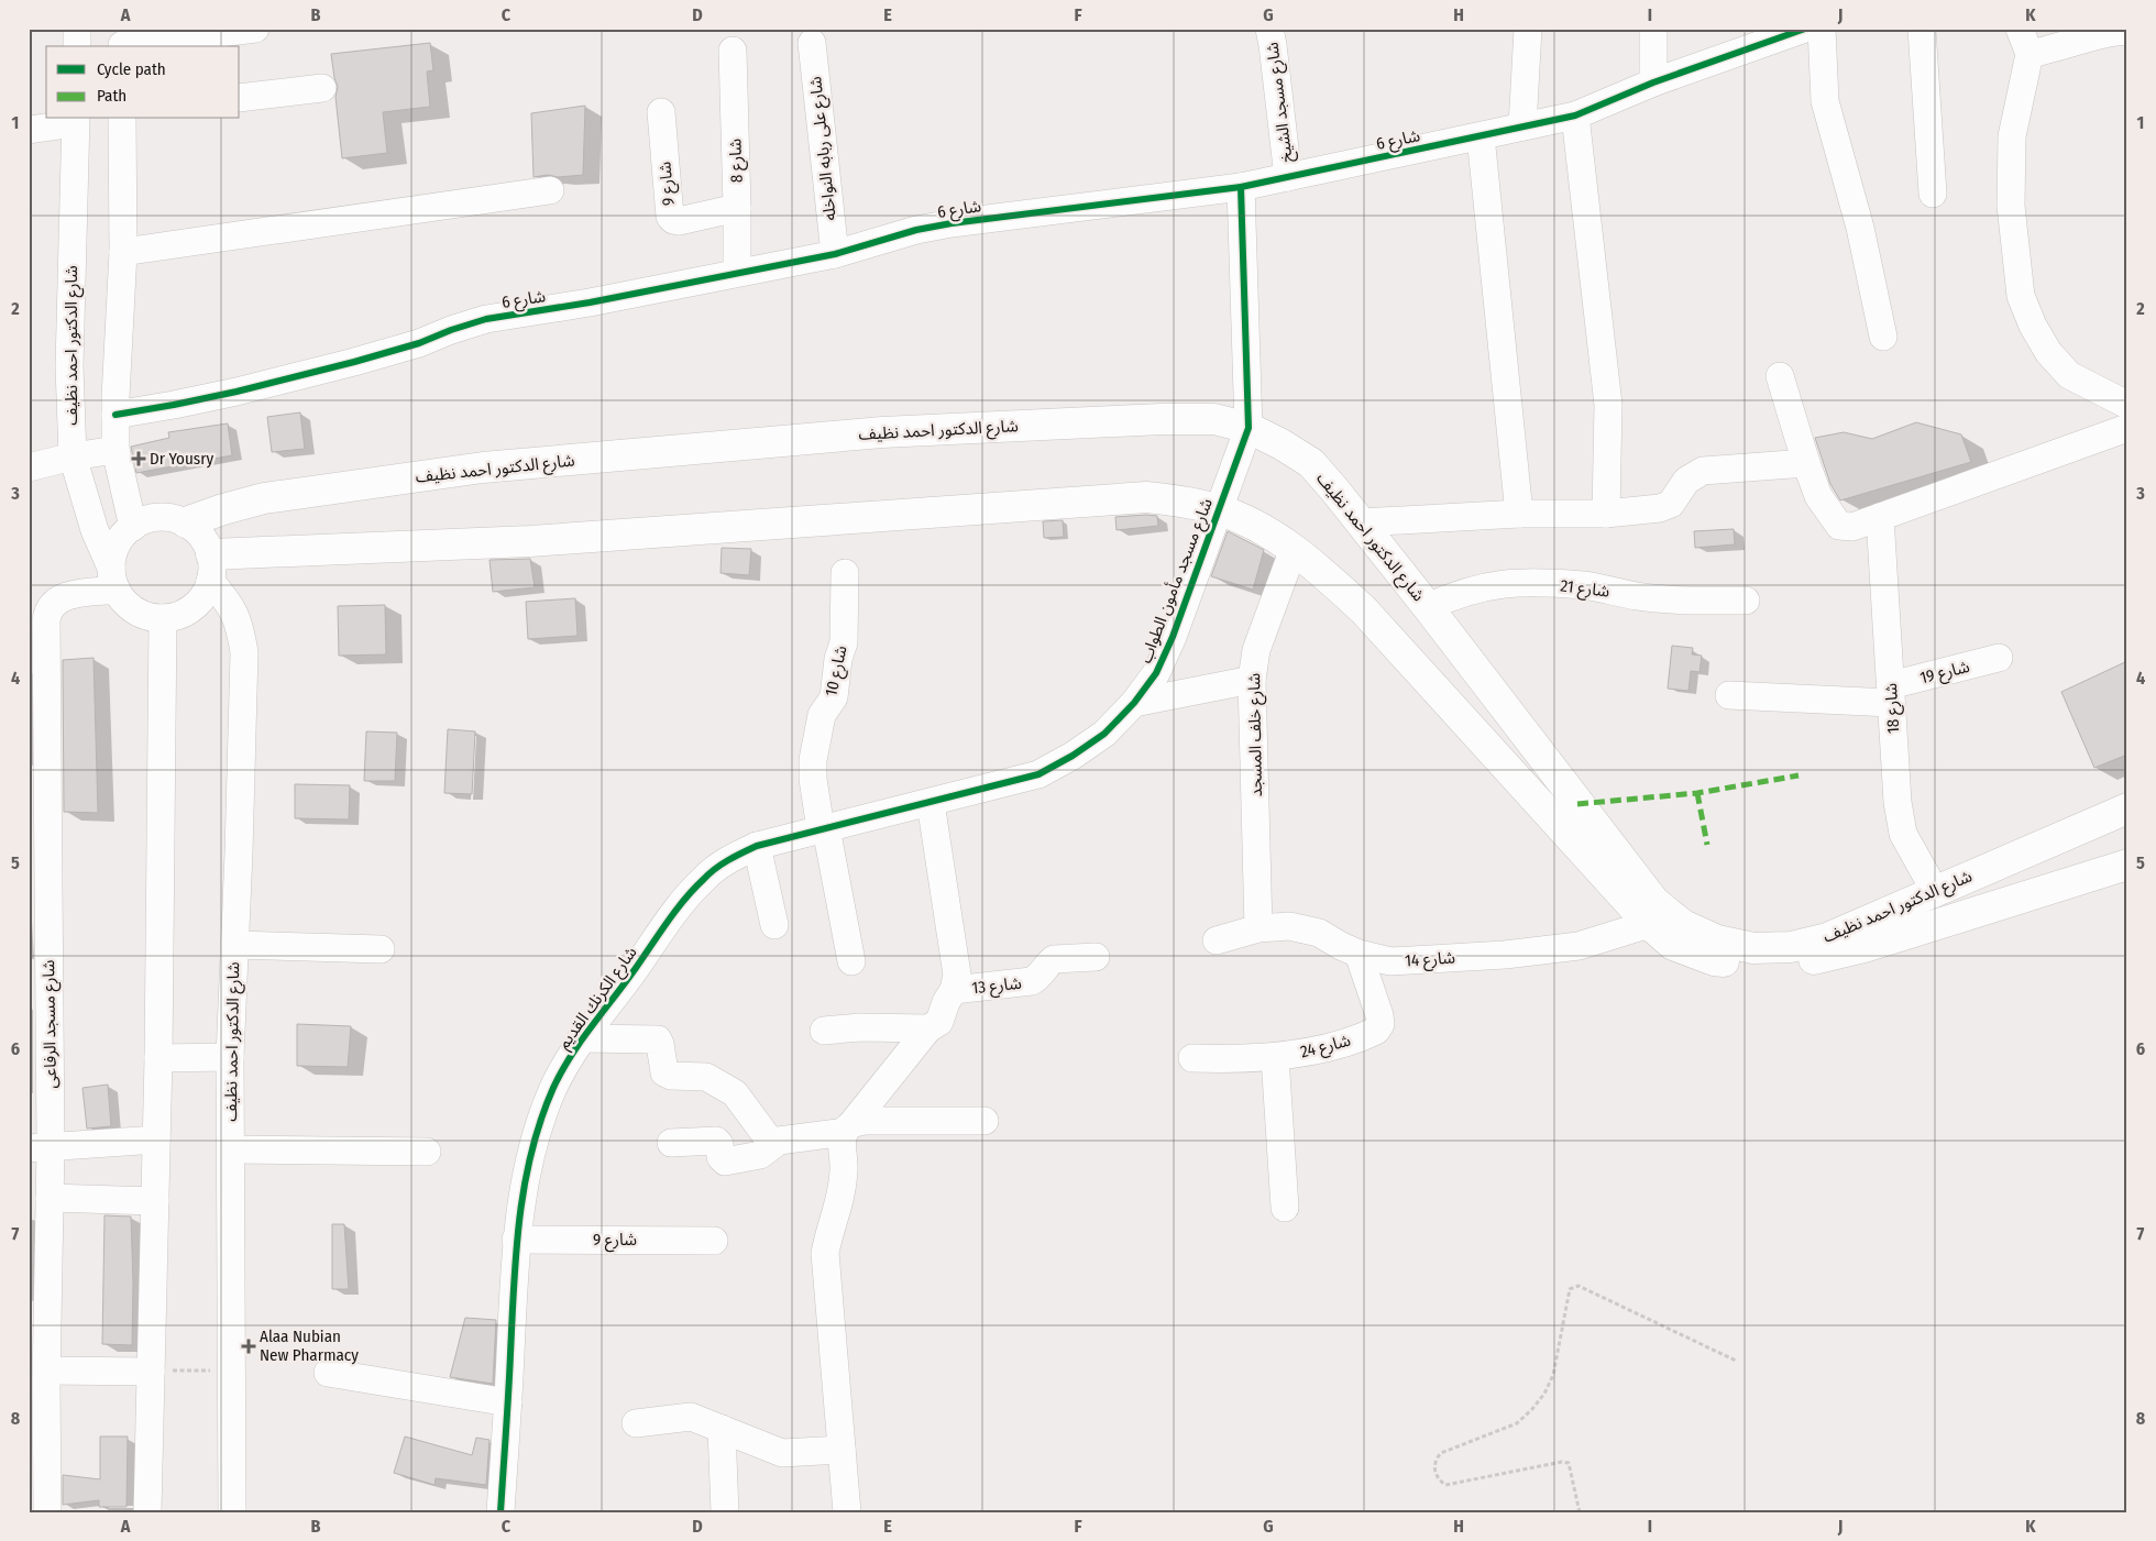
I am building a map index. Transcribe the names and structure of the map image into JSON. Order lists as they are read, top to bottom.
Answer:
{
  "streets": {
    "main road": ["شارع الدكتور احمد نظيف"],
    "street": [
      "شارع مسجد الشيخ",
      "شارع 6",
      "شارع على ربابه النواخله",
      "شارع 8",
      "شارع 9",
      "شارع مسجد مأمون الطواب",
      "شارع 21",
      "شارع 10",
      "شارع 19",
      "شارع 18",
      "شارع خلف المسجد",
      "شارع 14",
      "شارع 13",
      "شارع الكرنك القديم",
      "شارع مسجد الرفاعى",
      "شارع 24"
    ]
  },
  "crossings": [
    ["شارع مسجد الشيخ", "شارع 6"],
    ["شارع 6", "شارع على ربابه النواخله"],
    ["شارع 6", "شارع 8"],
    ["شارع 6", "شارع مسجد مأمون الطواب"],
    ["شارع 8", "شارع 9"],
    ["شارع 9", "شارع الكرنك القديم"],
    ["شارع الدكتور احمد نظيف", "شارع مسجد مأمون الطواب"],
    ["شارع الدكتور احمد نظيف", "شارع 21"],
    ["شارع الدكتور احمد نظيف", "شارع 18"],
    ["شارع الدكتور احمد نظيف", "شارع خلف المسجد"],
    ["شارع الدكتور احمد نظيف", "شارع 14"],
    ["شارع الدكتور احمد نظيف", "شارع مسجد الرفاعى"],
    ["شارع مسجد مأمون الطواب", "شارع 10"],
    ["شارع مسجد مأمون الطواب", "شارع الكرنك القديم"],
    ["شارع 19", "شارع 18"],
    ["شارع خلف المسجد", "شارع 14"],
    ["شارع 14", "شارع 24"]
  ],
  "places": {
    "health": ["Dr Yousry", "Alaa Nubian New Pharmacy"]
  },
  "legend": ["Cycle path", "Path"],
  "grid": {
    "columns": [
      "A",
      "B",
      "C",
      "D",
      "E",
      "F",
      "G",
      "H",
      "I",
      "J",
      "K"
    ],
    "rows": [
      "1",
      "2",
      "3",
      "4",
      "5",
      "6",
      "7",
      "8"
    ]
  }
}
